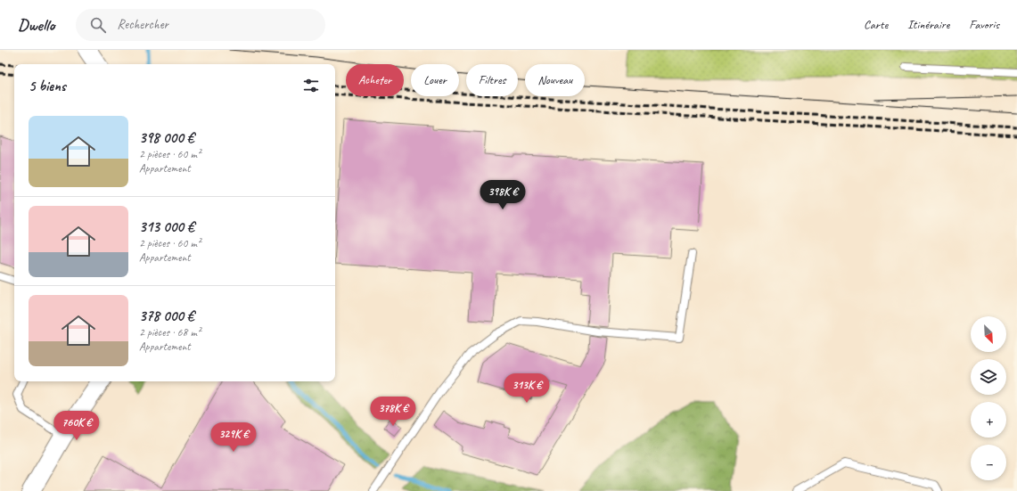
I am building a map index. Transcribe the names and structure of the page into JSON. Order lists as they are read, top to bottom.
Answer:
{
  "north": "bottom right",
  "page": {
    "header": "Dwello",
    "search": "Rechercher",
    "nav": ["Carte", "Itinéraire", "Favoris"],
    "chip": [
      "Acheter",
      "Louer",
      "Filtres",
      "Nouveau"
    ],
    "heading": "5 biens",
    "list": [
      {
        "name": "398 000 €",
        "note": "2 pièces · 60 m² · Appartement"
      },
      {
        "name": "313 000 €",
        "note": "2 pièces · 60 m² · Appartement"
      },
      {
        "name": "378 000 €",
        "note": "2 pièces · 68 m² · Appartement"
      }
    ],
    "price": [
      "398K €",
      "313K €",
      "378K €",
      "760K €",
      "329K €"
    ],
    "map_buttons": ["+", "−"]
  }
}
